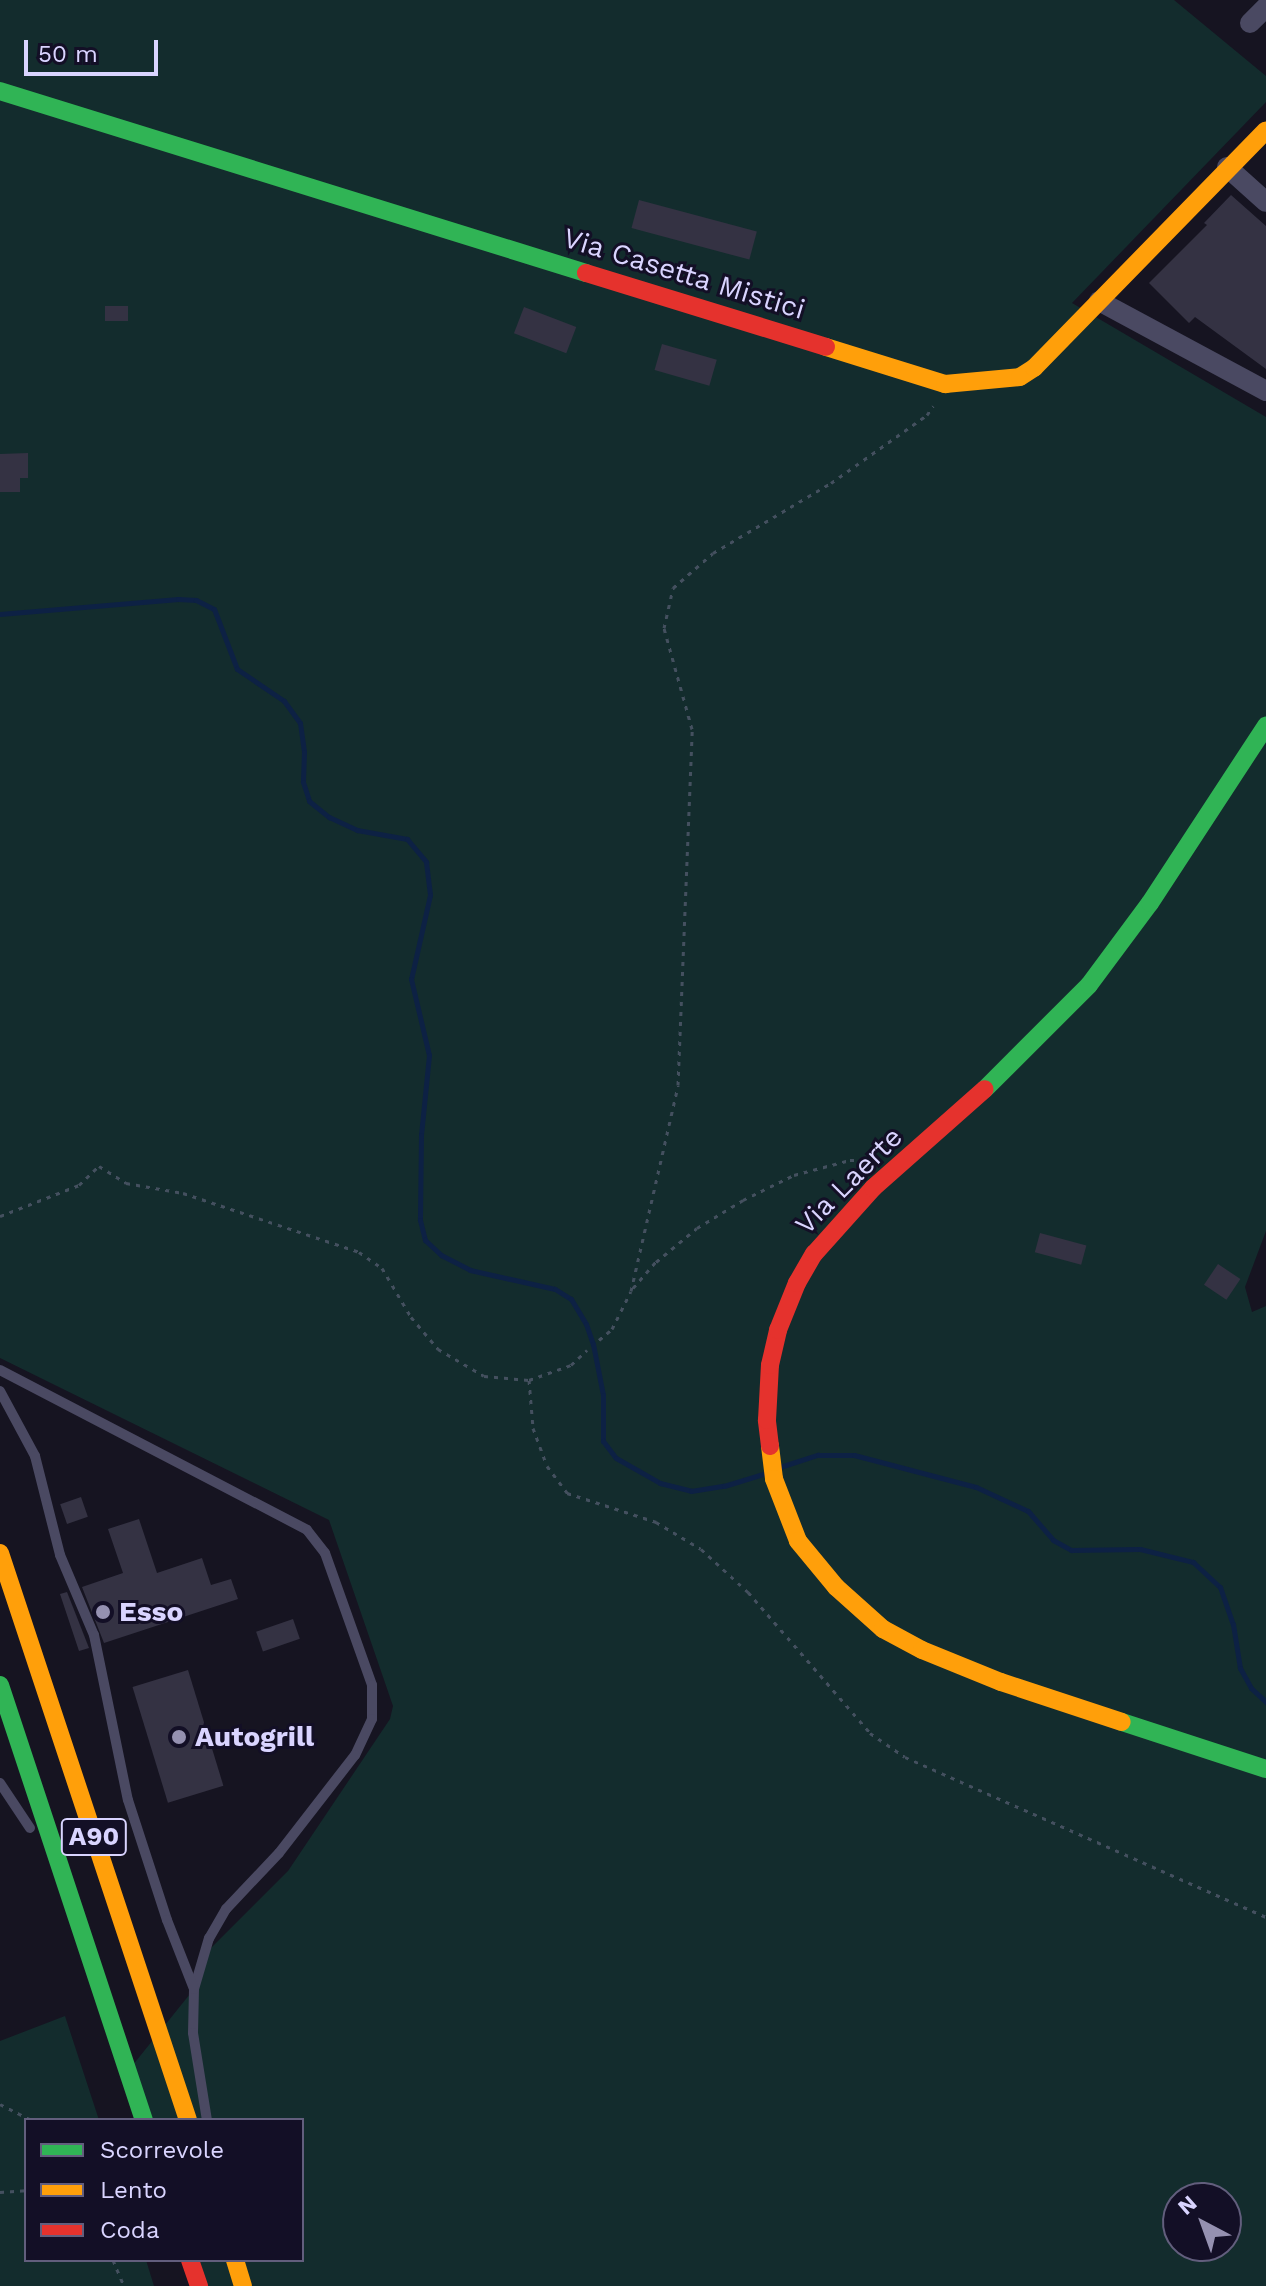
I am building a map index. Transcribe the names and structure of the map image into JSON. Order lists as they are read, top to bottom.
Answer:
{
  "streets": {
    "main road": ["Via Casetta Mistici", "Via Laerte", "A90"]
  },
  "places": ["Esso", "Autogrill"],
  "legend": ["Scorrevole", "Lento", "Coda"],
  "scale_bar": "50 m",
  "north": "top left"
}
